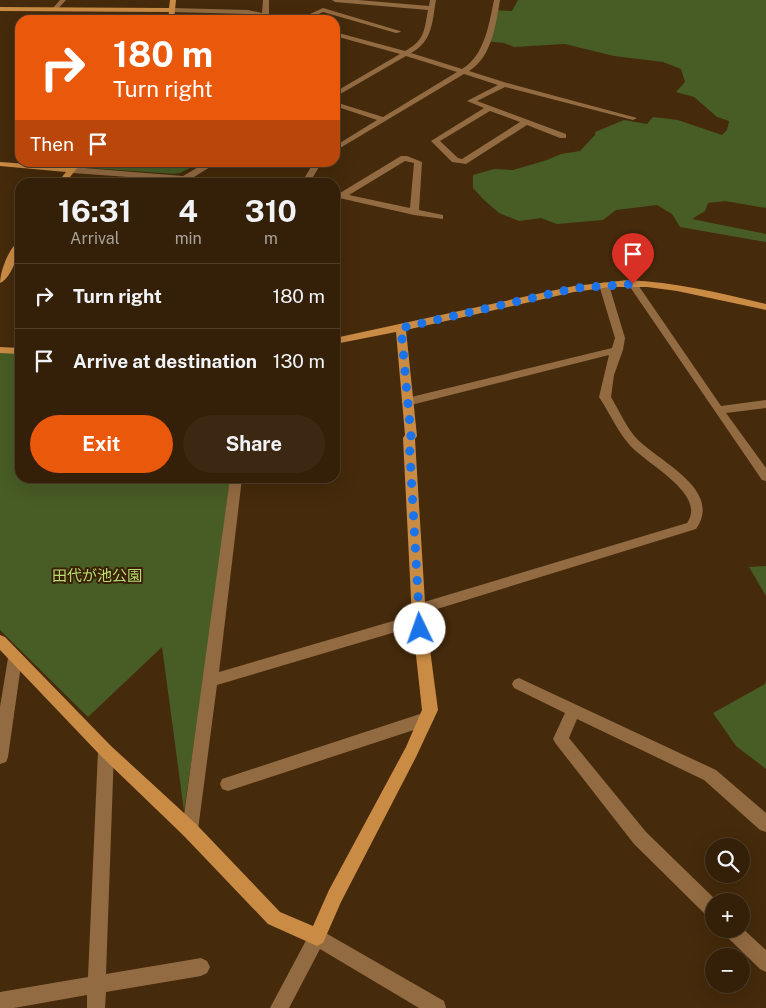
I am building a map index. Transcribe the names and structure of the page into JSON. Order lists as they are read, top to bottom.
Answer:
{
  "parks": ["田代が池公園"],
  "page": {
    "turn": ["180 m", "Turn right"],
    "then": "Then",
    "eta": [
      "16:31",
      "Arrival",
      "4",
      "min",
      "310",
      "m"
    ],
    "list": [
      {
        "name": "Turn right",
        "value": "180 m"
      },
      {
        "name": "Arrive at destination",
        "value": "130 m"
      }
    ],
    "buttons": ["Exit", "Share"],
    "map_buttons": ["+", "−"]
  }
}
